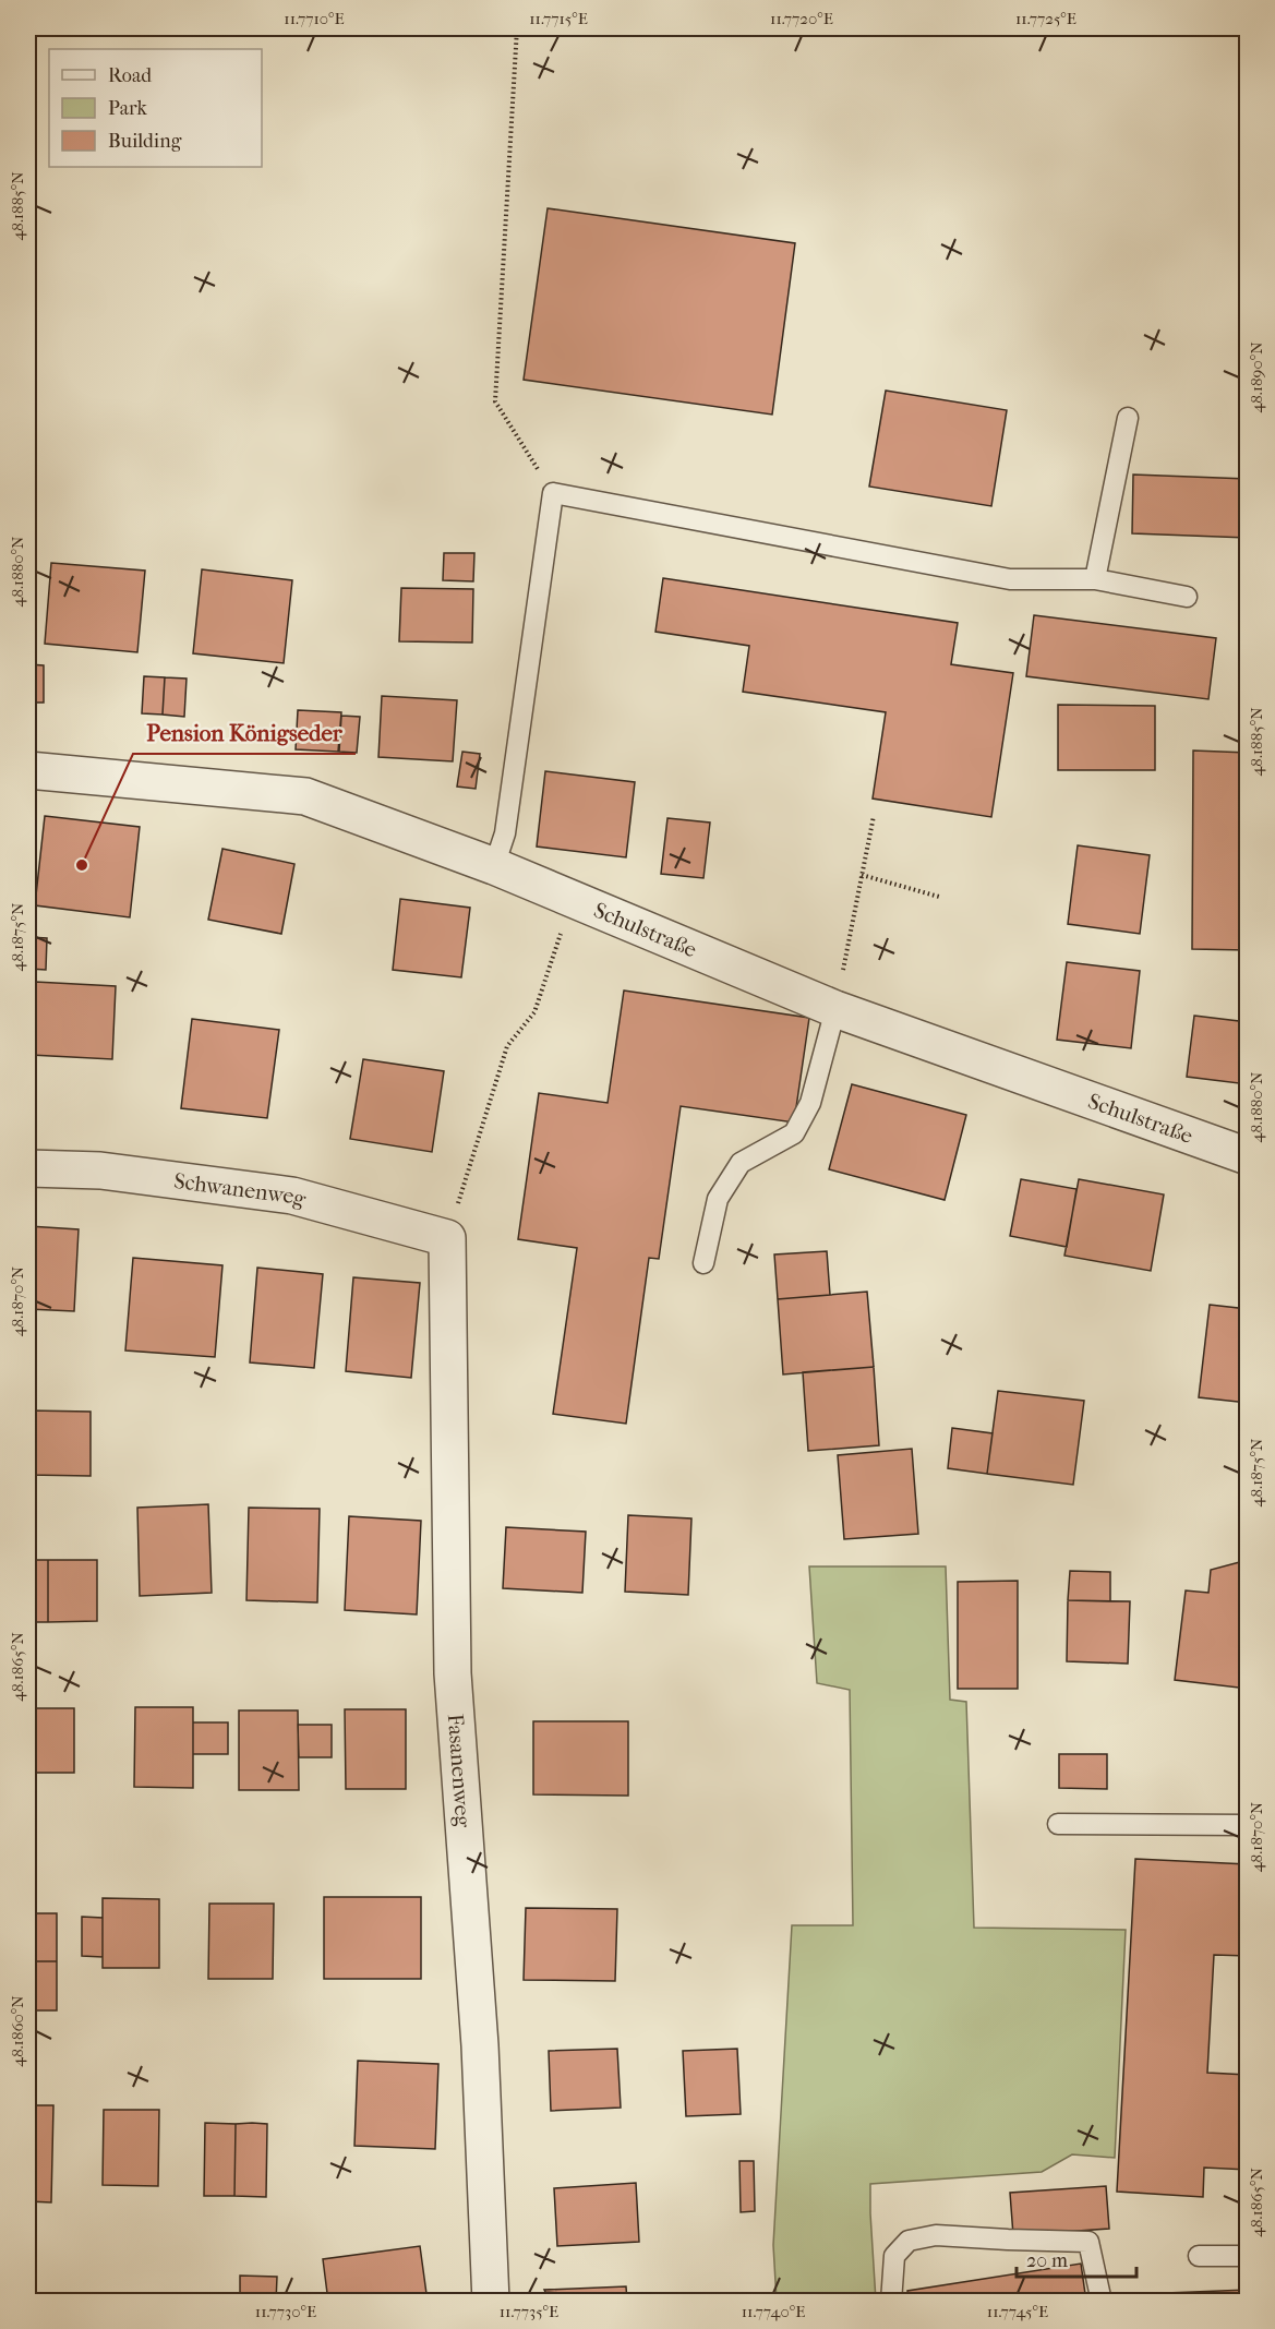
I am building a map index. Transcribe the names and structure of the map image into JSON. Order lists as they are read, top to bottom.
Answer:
{
  "streets": {
    "street": ["Schulstraße", "Schwanenweg", "Fasanenweg"]
  },
  "crossings": [
    ["Schwanenweg", "Fasanenweg"]
  ],
  "places": ["Pension Königseder"],
  "legend": ["Road", "Park", "Building"],
  "scale_bar": "20 m",
  "coordinates": [
    "11.7710°E",
    "11.7715°E",
    "11.7720°E",
    "11.7725°E",
    "48.1885°N",
    "48.1890°N",
    "48.1880°N",
    "48.1875°N",
    "48.1870°N",
    "48.1865°N",
    "48.1860°N",
    "11.7730°E",
    "11.7735°E",
    "11.7740°E",
    "11.7745°E"
  ]
}
